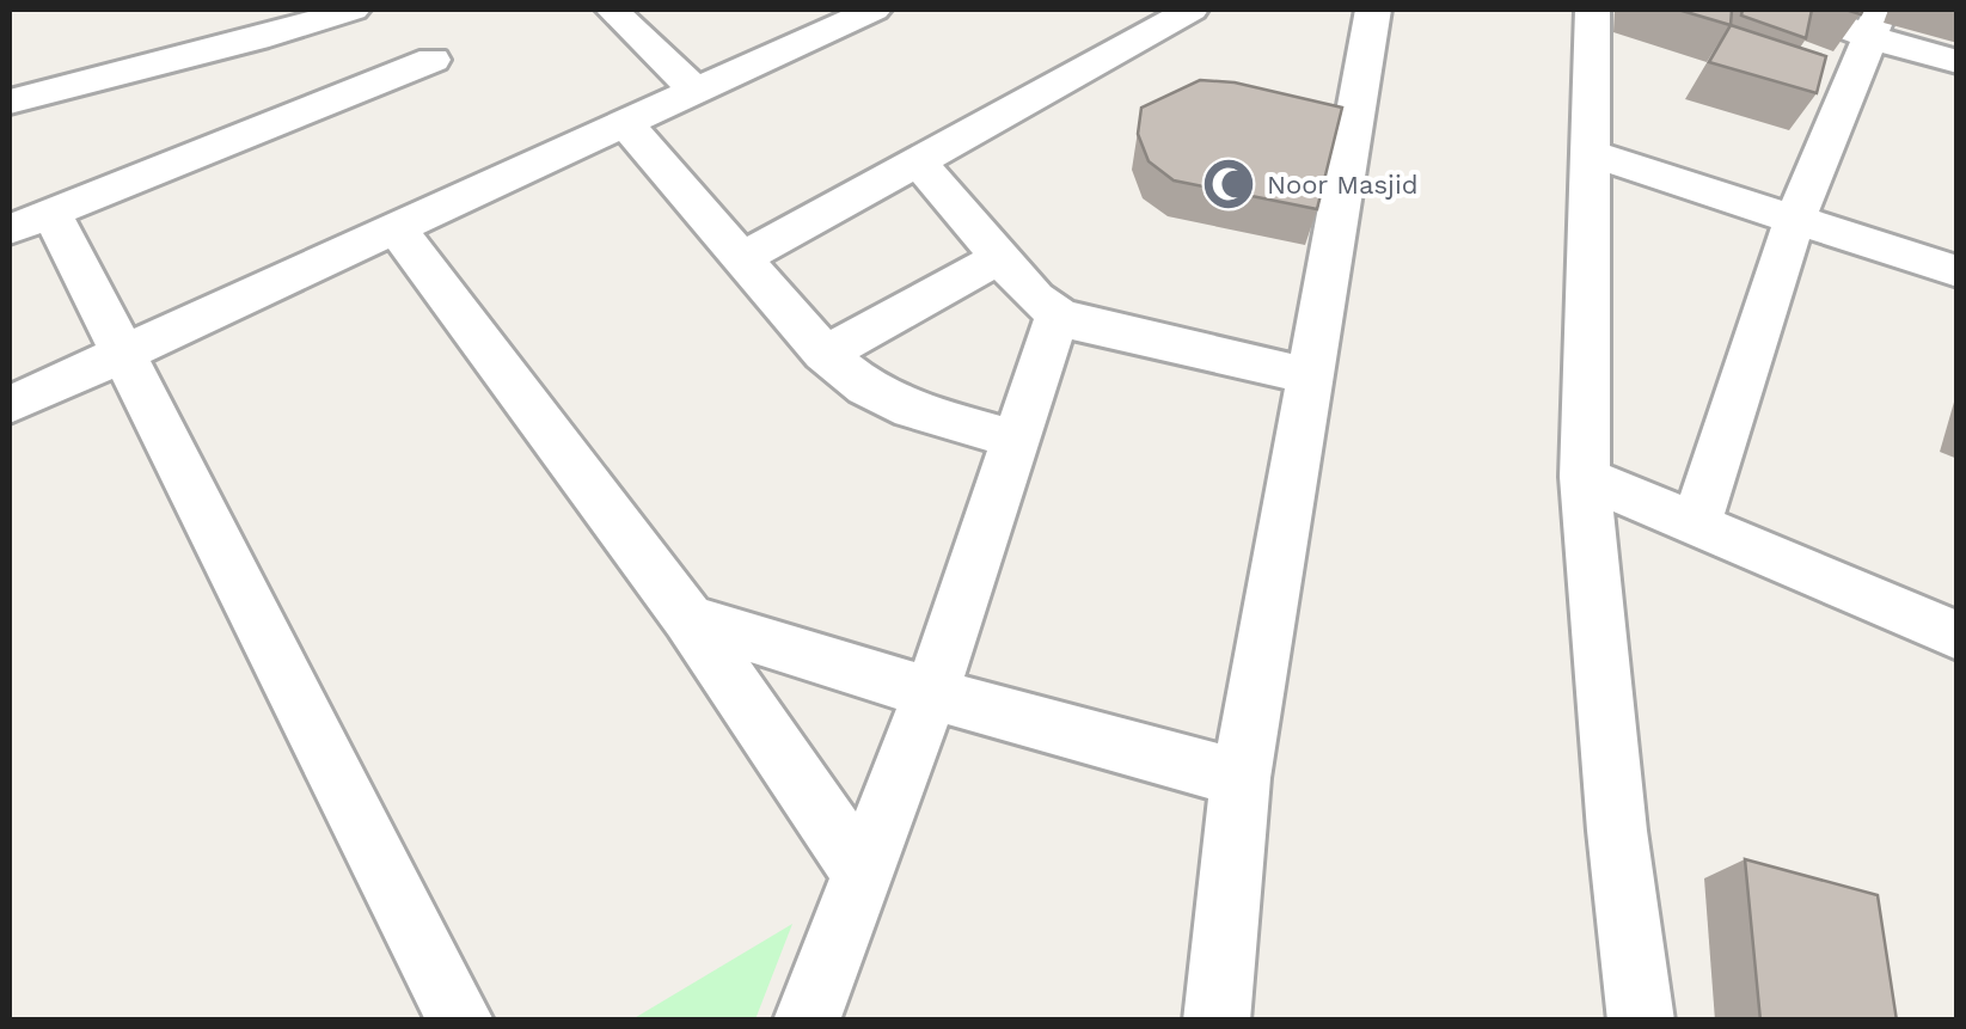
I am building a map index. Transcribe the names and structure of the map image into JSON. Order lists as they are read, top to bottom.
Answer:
{
  "places": {
    "mosque": ["Noor Masjid"]
  }
}
